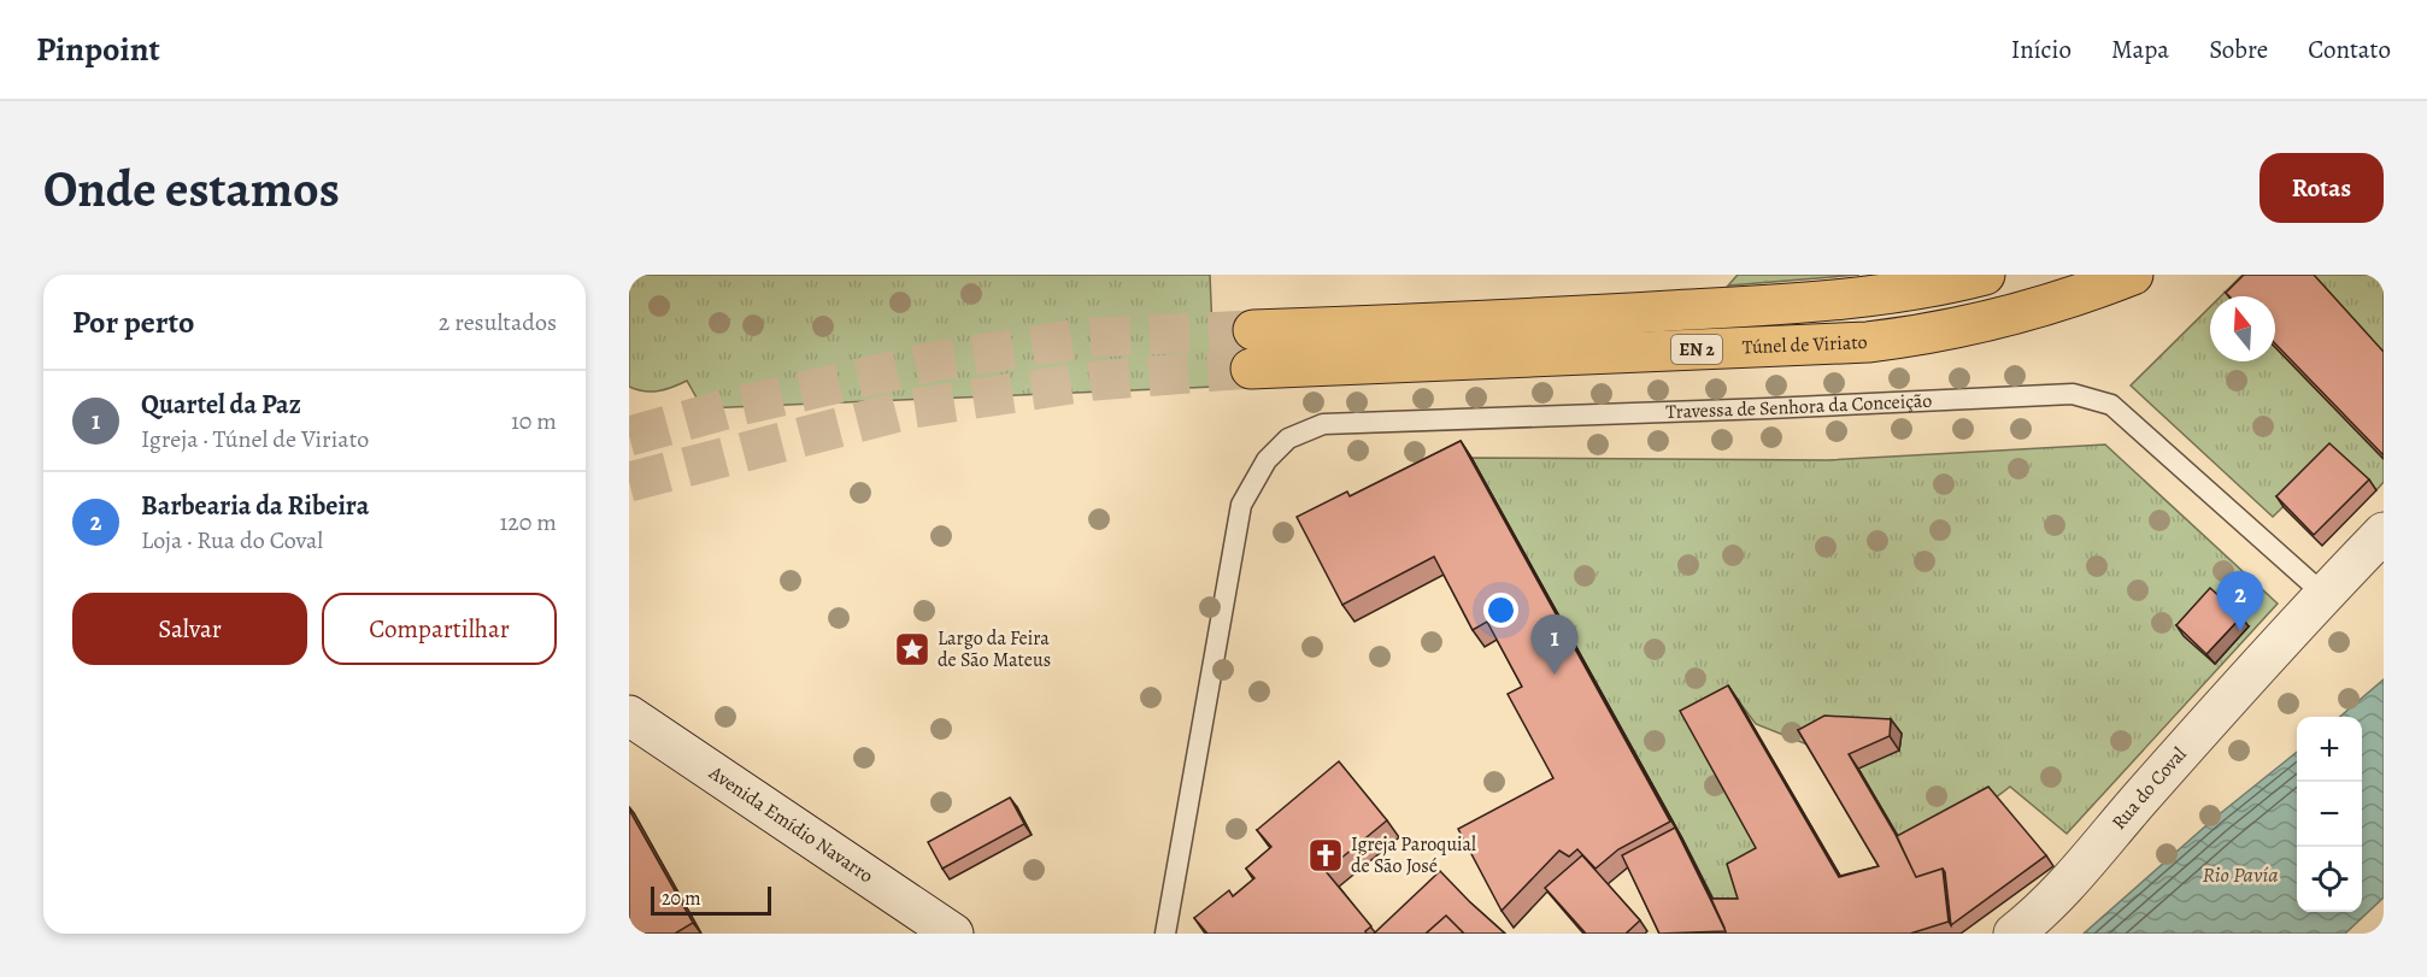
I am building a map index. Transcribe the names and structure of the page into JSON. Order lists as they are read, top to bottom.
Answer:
{
  "streets": {
    "main road": ["Túnel de Viriato", "EN 2"],
    "street": ["Rua do Coval", "Avenida Emídio Navarro"],
    "lane": ["Travessa de Senhora da Conceição"]
  },
  "crossings": [
    ["Travessa de Senhora da Conceição", "Rua do Coval"]
  ],
  "water": ["Rio Pavía"],
  "places": {
    "place": ["Largo da Feira de São Mateus"],
    "church": ["Igreja Paroquial de São José"]
  },
  "scale_bar": "20 m",
  "north": "top",
  "page": {
    "header": "Pinpoint",
    "nav": [
      "Início",
      "Mapa",
      "Sobre",
      "Contato"
    ],
    "buttons": [
      "Rotas",
      ["Salvar", "Compartilhar"]
    ],
    "title": "Onde estamos",
    "heading": ["Por perto", "2 resultados"],
    "list": [
      {
        "mark": "1",
        "name": "Quartel da Paz",
        "note": "Igreja · Túnel de Viriato",
        "value": "10 m"
      },
      {
        "mark": "2",
        "name": "Barbearia da Ribeira",
        "note": "Loja · Rua do Coval",
        "value": "120 m"
      }
    ],
    "pins": ["2", "1"],
    "map_buttons": ["+", "−"],
    "scale": "20 m"
  }
}
